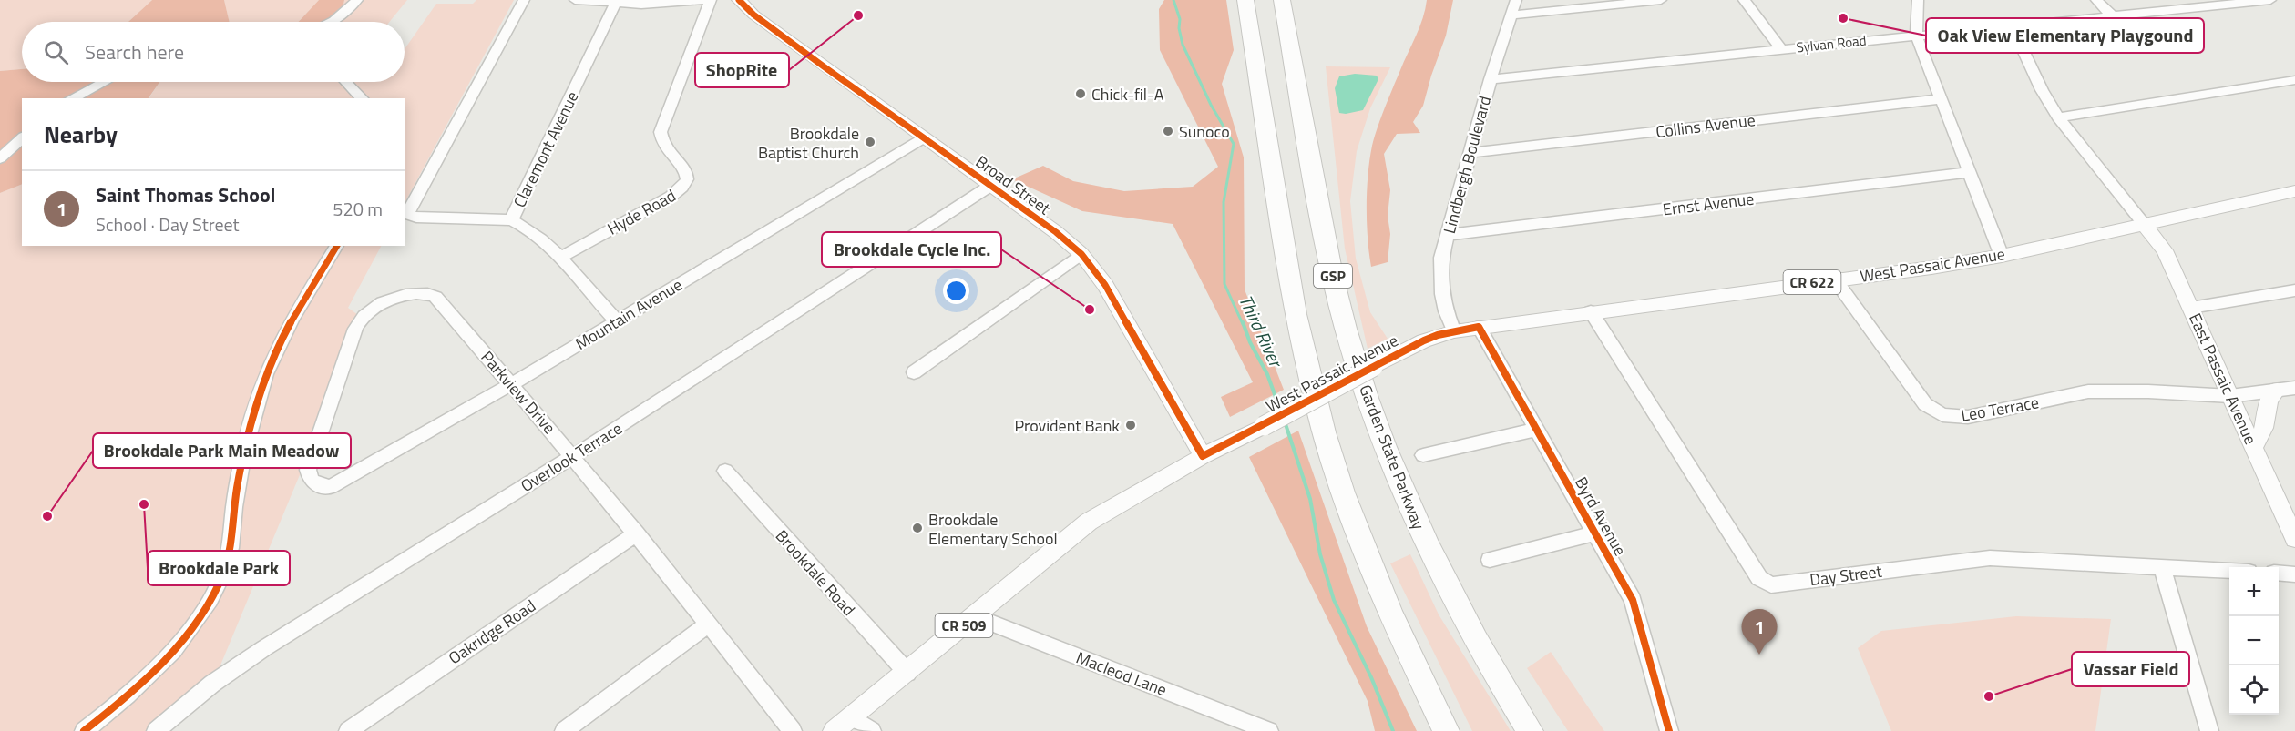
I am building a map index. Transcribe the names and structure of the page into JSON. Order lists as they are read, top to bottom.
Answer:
{
  "streets": {
    "highway": ["GSP", "Garden State Parkway"],
    "main road": [
      "Broad Street",
      "West Passaic Avenue",
      "CR 622",
      "East Passaic Avenue",
      "CR 509"
    ],
    "street": [
      "Sylvan Road",
      "Collins Avenue",
      "Claremont Avenue",
      "Lindbergh Boulevard",
      "Ernst Avenue",
      "Hyde Road",
      "Mountain Avenue",
      "Parkview Drive",
      "Leo Terrace",
      "Overlook Terrace",
      "Byrd Avenue",
      "Brookdale Road",
      "Day Street",
      "Oakridge Road",
      "Macleod Lane"
    ]
  },
  "crossings": [
    ["Sylvan Road", "Lindbergh Boulevard"],
    ["Collins Avenue", "Lindbergh Boulevard"],
    ["Claremont Avenue", "Hyde Road"],
    ["Claremont Avenue", "Mountain Avenue"],
    ["Lindbergh Boulevard", "Ernst Avenue"],
    ["Lindbergh Boulevard", "West Passaic Avenue"],
    ["Broad Street", "West Passaic Avenue"],
    ["Broad Street", "Mountain Avenue"],
    ["Broad Street", "Overlook Terrace"],
    ["Broad Street", "CR 509"],
    ["West Passaic Avenue", "East Passaic Avenue"],
    ["West Passaic Avenue", "Leo Terrace"],
    ["West Passaic Avenue", "Byrd Avenue"],
    ["West Passaic Avenue", "Day Street"],
    ["West Passaic Avenue", "CR 509"],
    ["Mountain Avenue", "Parkview Drive"],
    ["East Passaic Avenue", "Leo Terrace"],
    ["Parkview Drive", "Overlook Terrace"],
    ["Parkview Drive", "Oakridge Road"],
    ["Brookdale Road", "CR 509"],
    ["CR 509", "Macleod Lane"]
  ],
  "water": ["Third River"],
  "places": [
    "ShopRite",
    "Oak View Elementary Playgound",
    "Chick-fil-A",
    "Sunoco",
    "Brookdale Baptist Church",
    "Brookdale Cycle Inc.",
    "Provident Bank",
    "Brookdale Park",
    "Brookdale Park Main Meadow",
    "Brookdale Elementary School",
    "Vassar Field"
  ],
  "page": {
    "search": "Search here",
    "heading": "Nearby",
    "list": [
      {
        "mark": "1",
        "name": "Saint Thomas School",
        "note": "School · Day Street",
        "value": "520 m"
      }
    ],
    "map_buttons": ["+", "−"],
    "pins": "1"
  }
}
